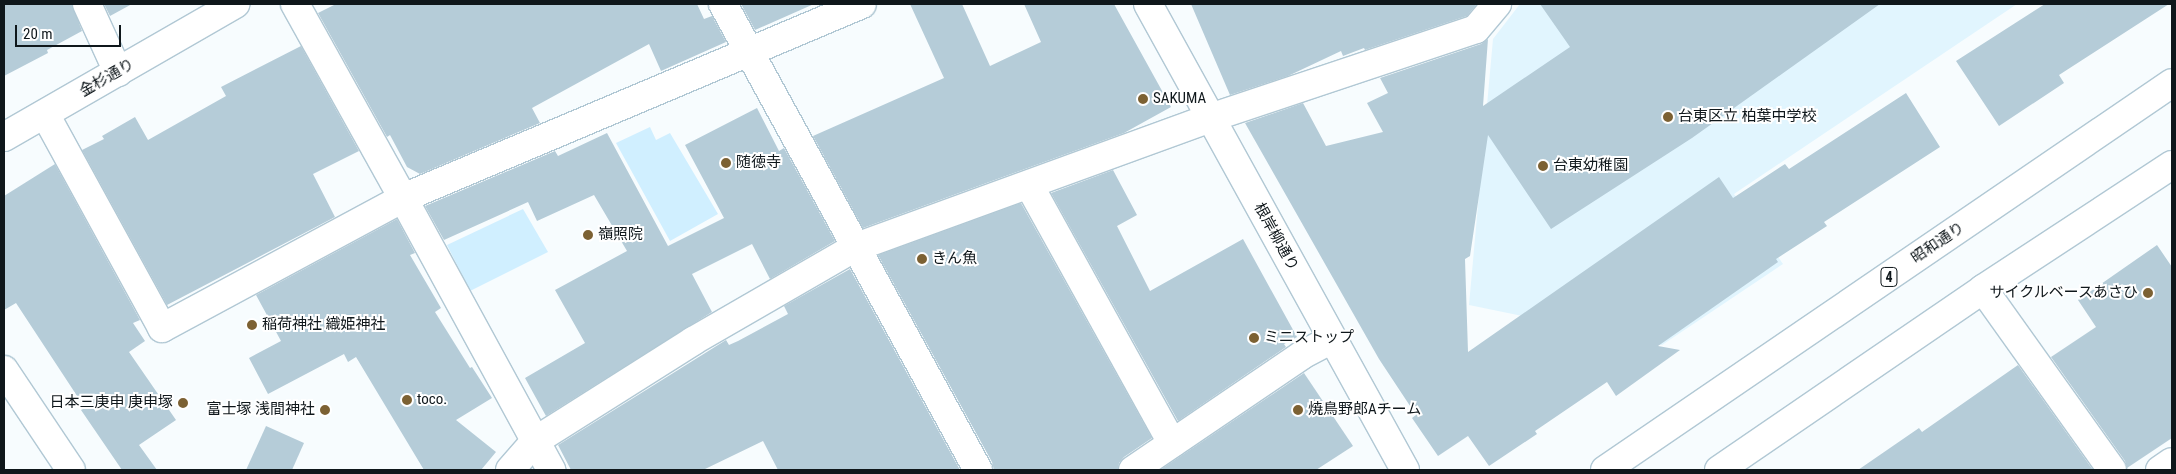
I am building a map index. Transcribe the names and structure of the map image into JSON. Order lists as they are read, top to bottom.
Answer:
{
  "streets": {
    "main road": [
      "金杉通り",
      "根岸柳通り",
      "昭和通り",
      "4"
    ]
  },
  "places": [
    "SAKUMA",
    "台東区立 柏葉中学校",
    "随徳寺",
    "台東幼稚園",
    "嶺照院",
    "きん魚",
    "サイクルベースあさひ",
    "稲荷神社 織姫神社",
    "ミニストップ",
    "toco.",
    "日本三庚申 庚申塚",
    "富士塚 浅間神社",
    "焼鳥野郎Aチーム"
  ],
  "scale_bar": "20 m"
}
